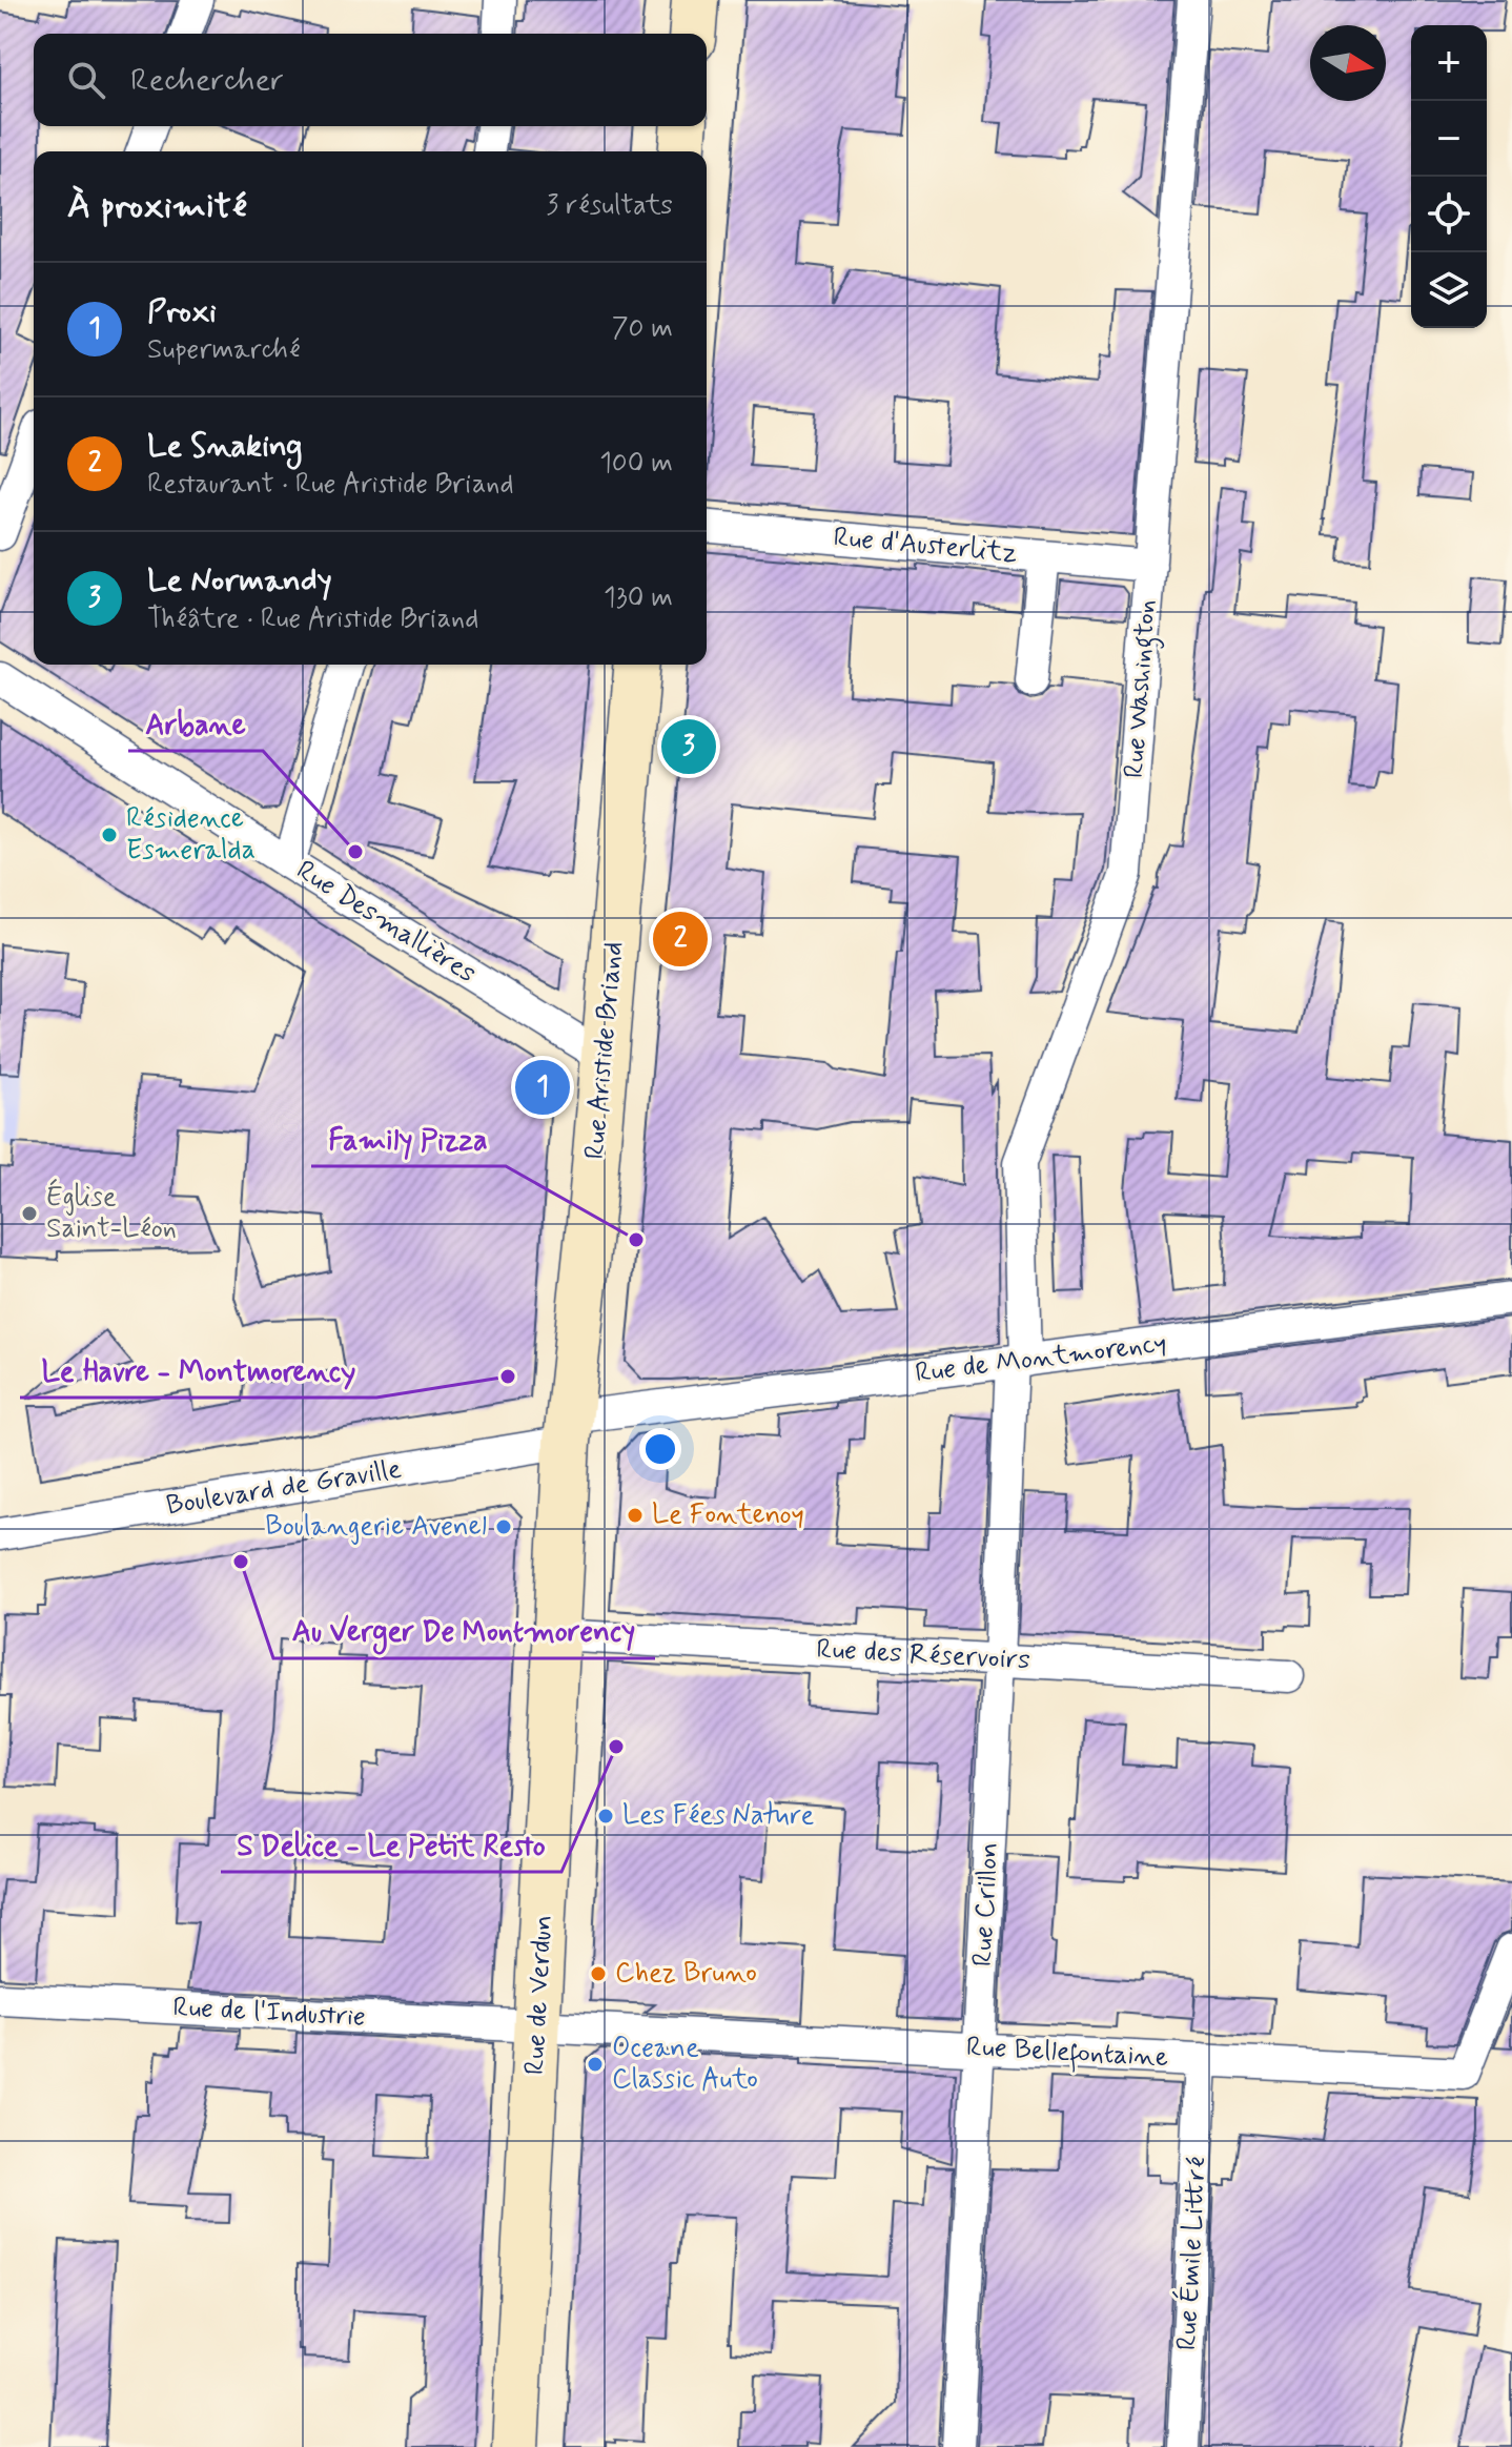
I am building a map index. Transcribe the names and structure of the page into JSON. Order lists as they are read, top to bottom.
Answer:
{
  "streets": {
    "main road": ["Rue Aristide Briand", "Rue de Verdun"],
    "street": [
      "Rue d'Austerlitz",
      "Rue Washington",
      "Rue Desmallières",
      "Rue de Montmorency",
      "Boulevard de Graville",
      "Rue des Réservoirs",
      "Rue Crillon",
      "Rue de l'Industrie",
      "Rue Bellefontaine",
      "Rue Émile Littré"
    ]
  },
  "crossings": [
    ["Rue d'Austerlitz", "Rue Washington"],
    ["Rue Washington", "Rue de Montmorency"],
    ["Rue Washington", "Rue Crillon"],
    ["Rue Desmallières", "Rue Aristide Briand"],
    ["Rue Aristide Briand", "Rue de Montmorency"],
    ["Rue Aristide Briand", "Boulevard de Graville"],
    ["Rue Aristide Briand", "Rue de Verdun"],
    ["Rue de Montmorency", "Boulevard de Graville"],
    ["Rue de Montmorency", "Rue Crillon"],
    ["Rue de Montmorency", "Rue de Verdun"],
    ["Boulevard de Graville", "Rue de Verdun"],
    ["Rue des Réservoirs", "Rue Crillon"],
    ["Rue des Réservoirs", "Rue de Verdun"],
    ["Rue Crillon", "Rue Bellefontaine"],
    ["Rue de Verdun", "Rue de l'Industrie"],
    ["Rue de Verdun", "Rue Bellefontaine"],
    ["Rue de l'Industrie", "Rue Bellefontaine"],
    ["Rue Bellefontaine", "Rue Émile Littré"]
  ],
  "places": [
    "Résidence Esmeralda",
    "Arbane",
    "Église Saint-Léon",
    "Family Pizza",
    "Le Havre - Montmorency",
    "Le Fontenoy",
    "Boulangerie Avenel",
    "Au Verger De Montmorency",
    "S Delice - Le Petit Resto",
    "Les Fées Nature",
    "Chez Bruno",
    "Oceane Classic Auto"
  ],
  "north": "right",
  "page": {
    "map_buttons": ["+", "−"],
    "search": "Rechercher",
    "heading": ["À proximité", "3 résultats"],
    "list": [
      {
        "mark": "1",
        "name": "Proxi",
        "note": "Supermarché",
        "value": "70 m"
      },
      {
        "mark": "2",
        "name": "Le Snaking",
        "note": "Restaurant · Rue Aristide Briand",
        "value": "100 m"
      },
      {
        "mark": "3",
        "name": "Le Normandy",
        "note": "Théâtre · Rue Aristide Briand",
        "value": "130 m"
      }
    ],
    "pins": ["3", "2", "1"]
  }
}
